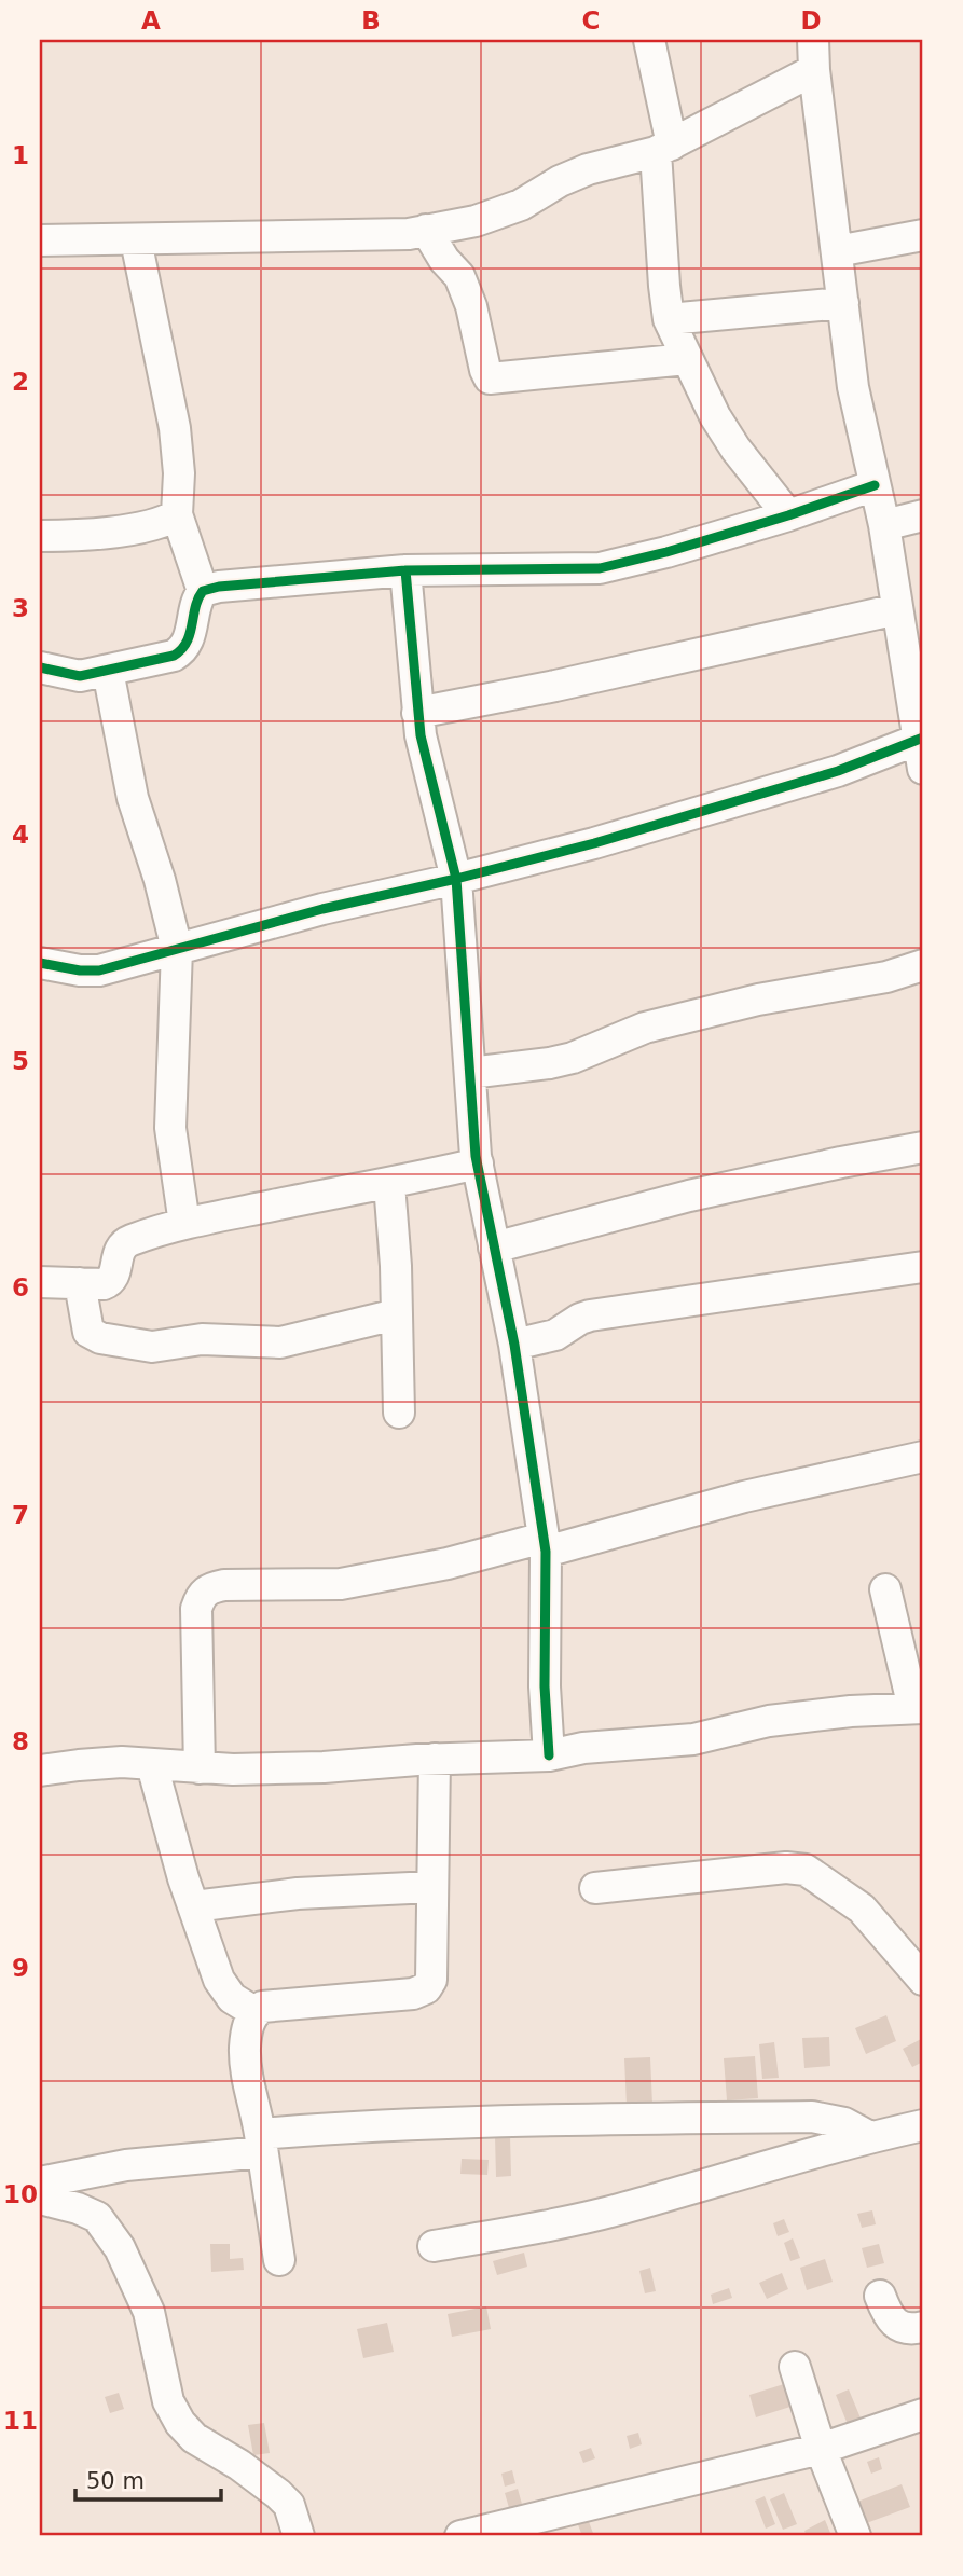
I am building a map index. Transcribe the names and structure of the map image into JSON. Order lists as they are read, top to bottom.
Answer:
{
  "scale_bar": "50 m",
  "grid": {
    "columns": [
      "A",
      "B",
      "C",
      "D"
    ],
    "rows": [
      "1",
      "2",
      "3",
      "4",
      "5",
      "6",
      "7",
      "8",
      "9",
      "10",
      "11"
    ]
  }
}
